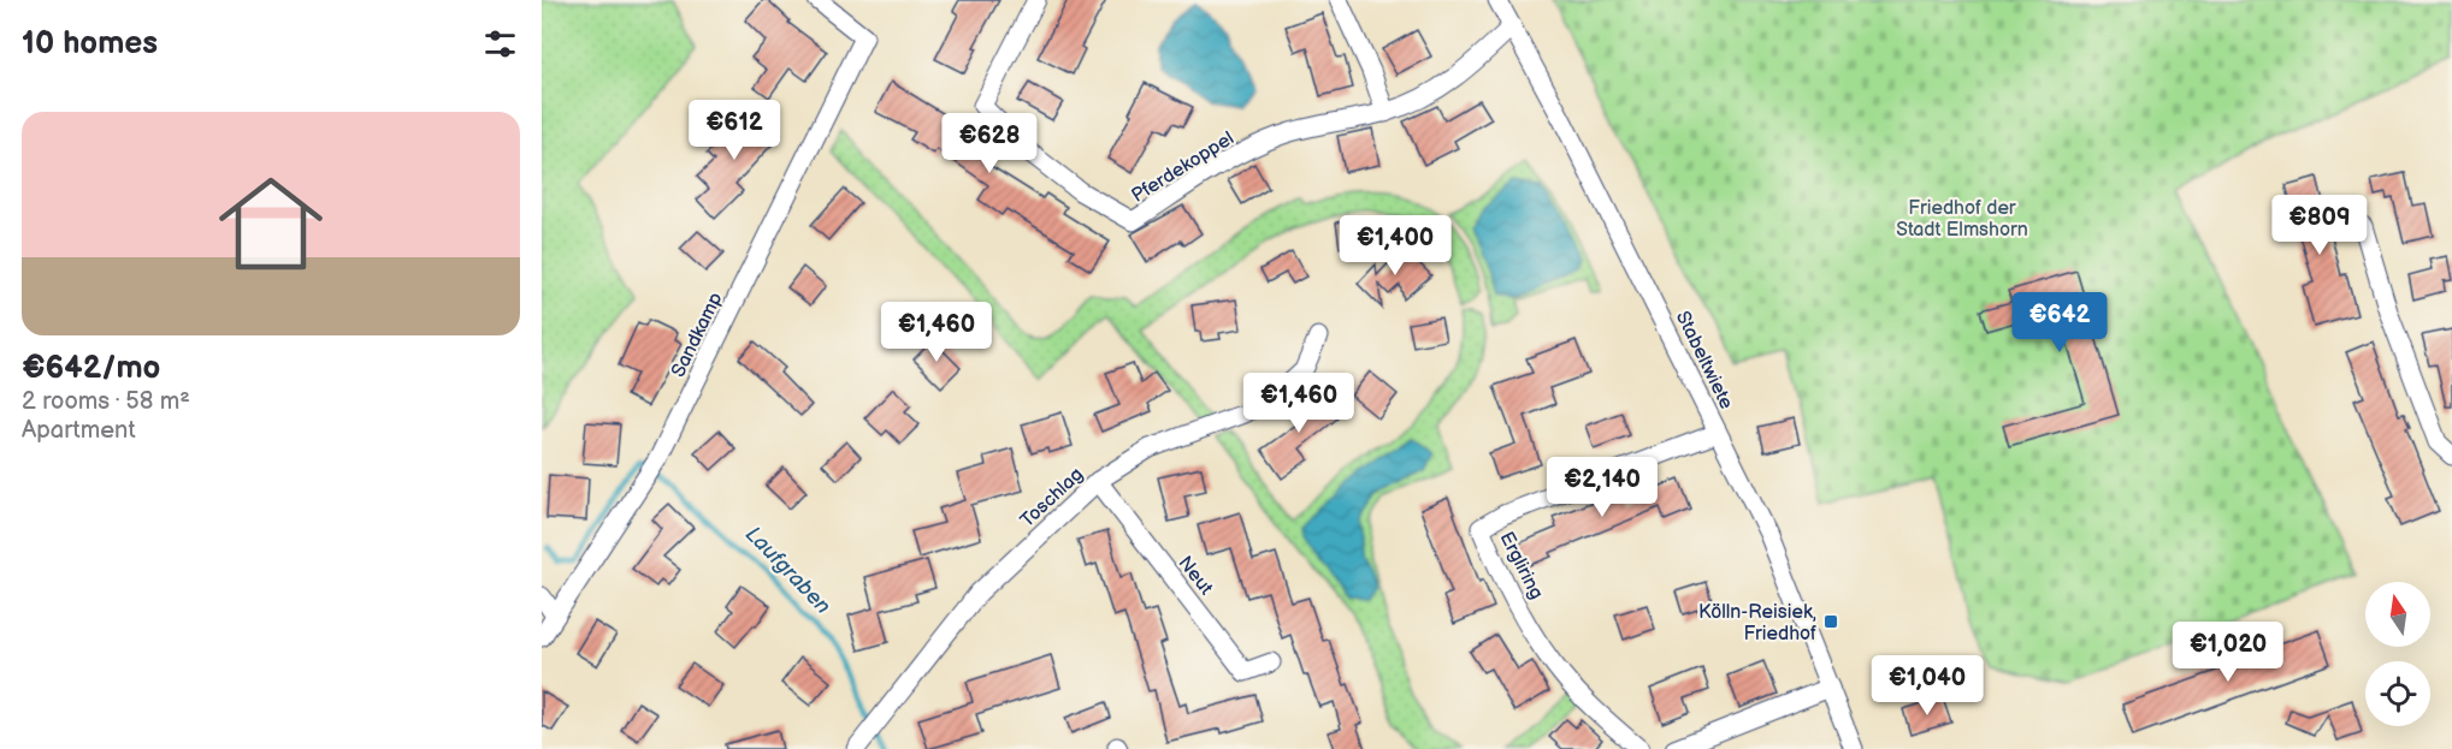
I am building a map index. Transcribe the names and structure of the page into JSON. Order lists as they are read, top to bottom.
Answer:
{
  "streets": {
    "street": [
      "Pferdekoppel",
      "Sandkamp",
      "Stabeltwiete",
      "Toschlag",
      "Ergliring",
      "Neut"
    ]
  },
  "crossings": [
    ["Pferdekoppel", "Stabeltwiete"],
    ["Stabeltwiete", "Ergliring"],
    ["Toschlag", "Neut"]
  ],
  "water": ["Laufgraben"],
  "parks": ["Friedhof der Stadt Elmshorn"],
  "places": {
    "transit": ["Kölln-Reisiek, Friedhof"]
  },
  "north": "top",
  "page": {
    "heading": "10 homes",
    "list": [
      {
        "name": "€642/mo",
        "note": "2 rooms · 58 m² · Apartment"
      }
    ],
    "price": [
      "€612",
      "€628",
      "€809",
      "€1,400",
      "€642",
      "€1,460",
      "€1,460",
      "€2,140",
      "€1,020",
      "€1,040"
    ]
  }
}
